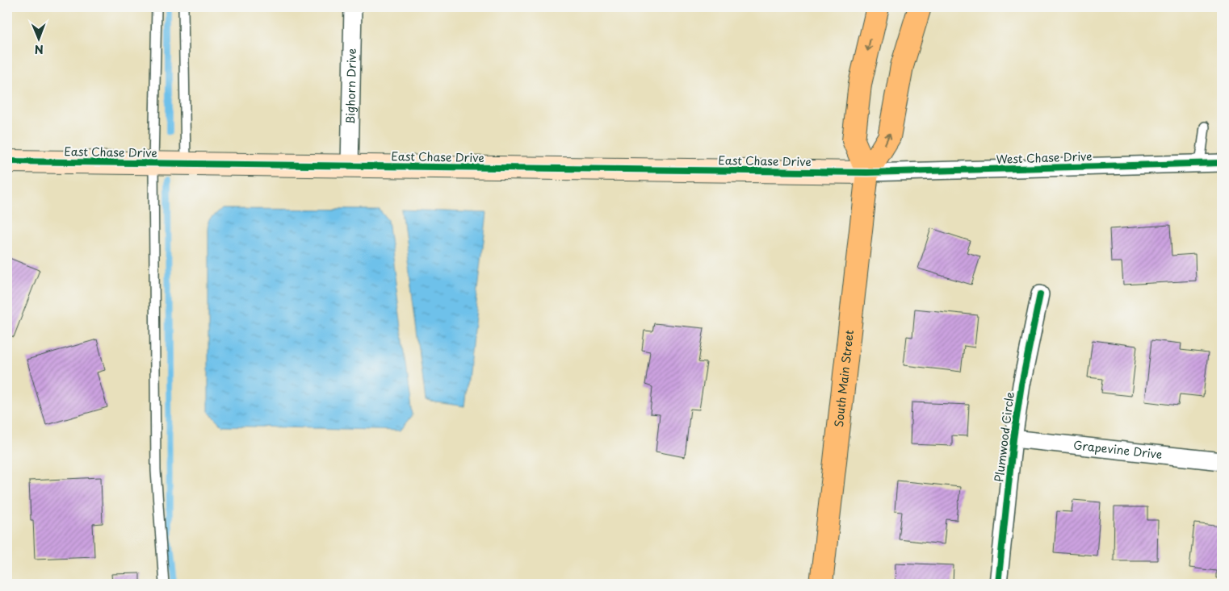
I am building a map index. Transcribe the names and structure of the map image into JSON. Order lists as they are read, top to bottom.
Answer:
{
  "streets": {
    "main road": ["South Main Street"],
    "street": [
      "Bighorn Drive",
      "East Chase Drive",
      "West Chase Drive",
      "Plumwood Circle",
      "Grapevine Drive"
    ]
  },
  "crossings": [
    ["Bighorn Drive", "East Chase Drive"],
    ["East Chase Drive", "West Chase Drive"],
    ["East Chase Drive", "South Main Street"],
    ["West Chase Drive", "South Main Street"],
    ["Plumwood Circle", "Grapevine Drive"]
  ],
  "north": "bottom"
}
